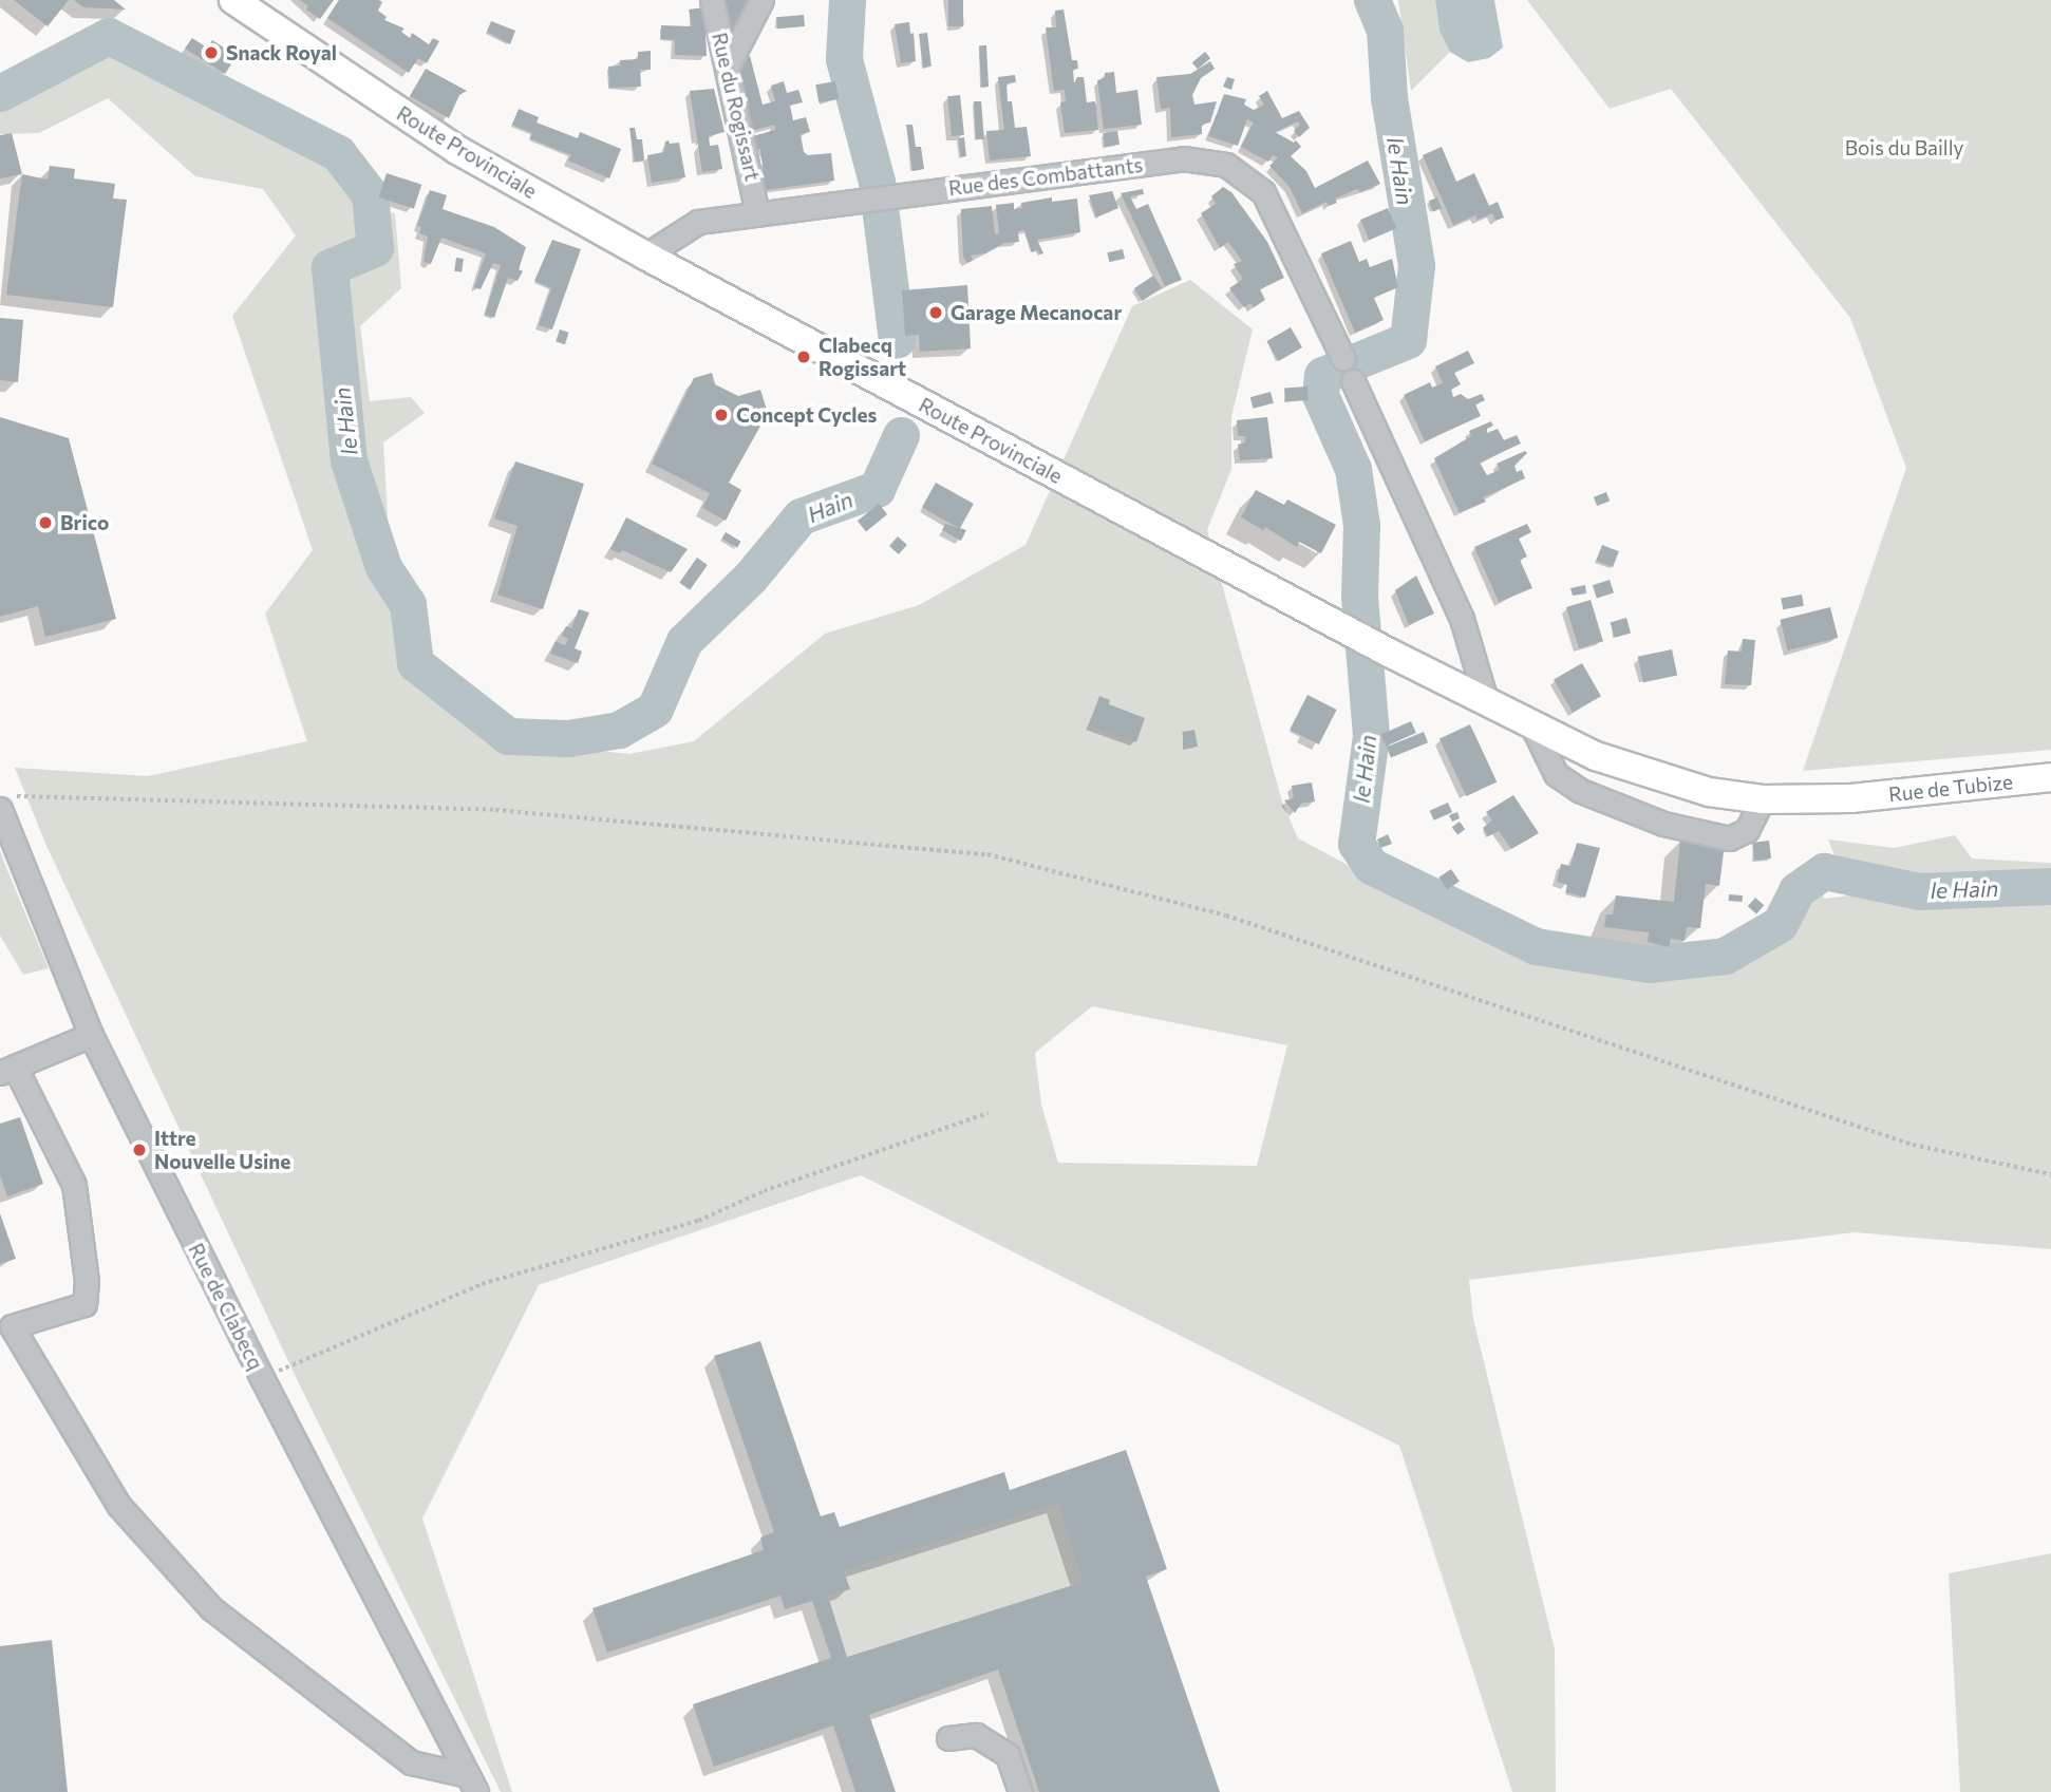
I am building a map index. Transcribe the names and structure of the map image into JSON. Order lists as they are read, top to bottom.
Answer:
{
  "streets": {
    "main road": ["Route Provinciale", "Rue de Tubize"],
    "street": ["Rue du Rogissart", "Rue des Combattants", "Rue de Clabecq"]
  },
  "crossings": [
    ["Rue du Rogissart", "Rue des Combattants"],
    ["Route Provinciale", "Rue des Combattants"],
    ["Route Provinciale", "Rue de Tubize"]
  ],
  "water": ["le Hain", "Hain"],
  "parks": ["Bois du Bailly"],
  "places": [
    "Snack Royal",
    "Garage Mecanocar",
    "Clabecq Rogissart",
    "Concept Cycles",
    "Brico",
    "Ittre Nouvelle Usine"
  ]
}
